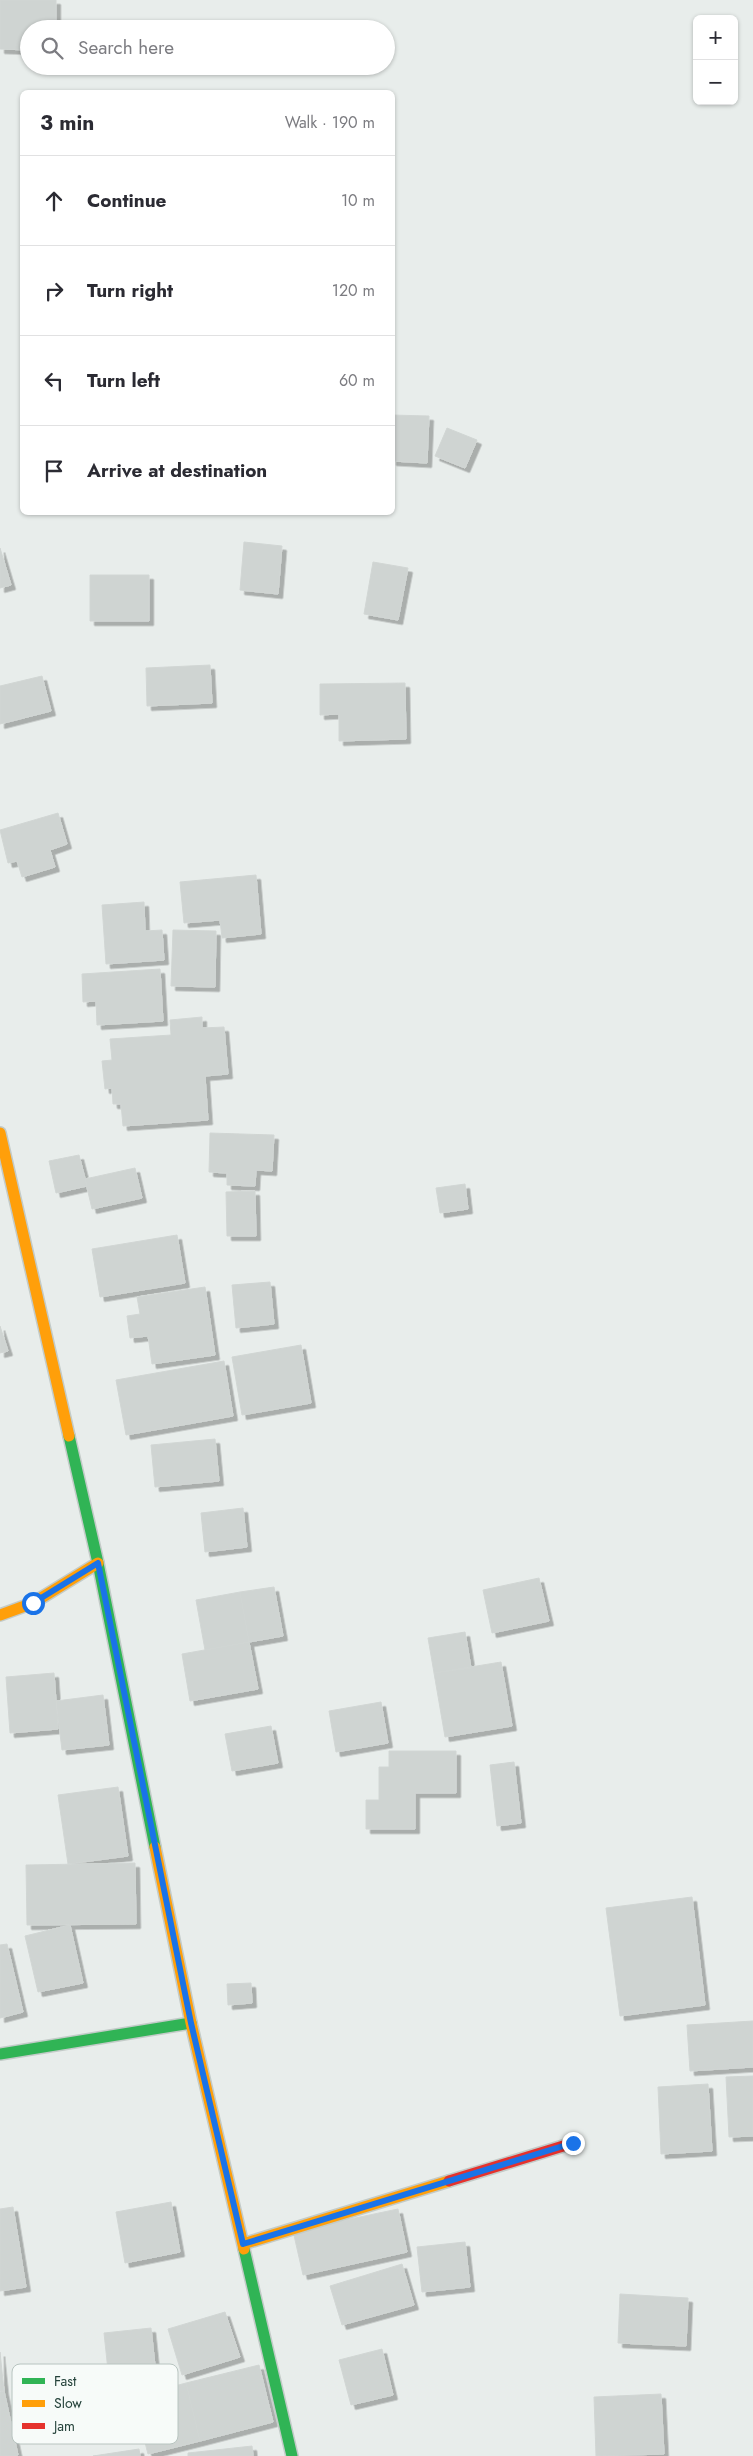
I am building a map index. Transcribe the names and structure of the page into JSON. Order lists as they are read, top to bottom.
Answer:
{
  "legend": ["Fast", "Slow", "Jam"],
  "page": {
    "map_buttons": ["+", "−"],
    "search": "Search here",
    "heading": ["3 min", "Walk · 190 m"],
    "list": [
      ["Continue", "10 m"],
      ["Turn right", "120 m"],
      ["Turn left", "60 m"],
      "Arrive at destination"
    ]
  }
}
